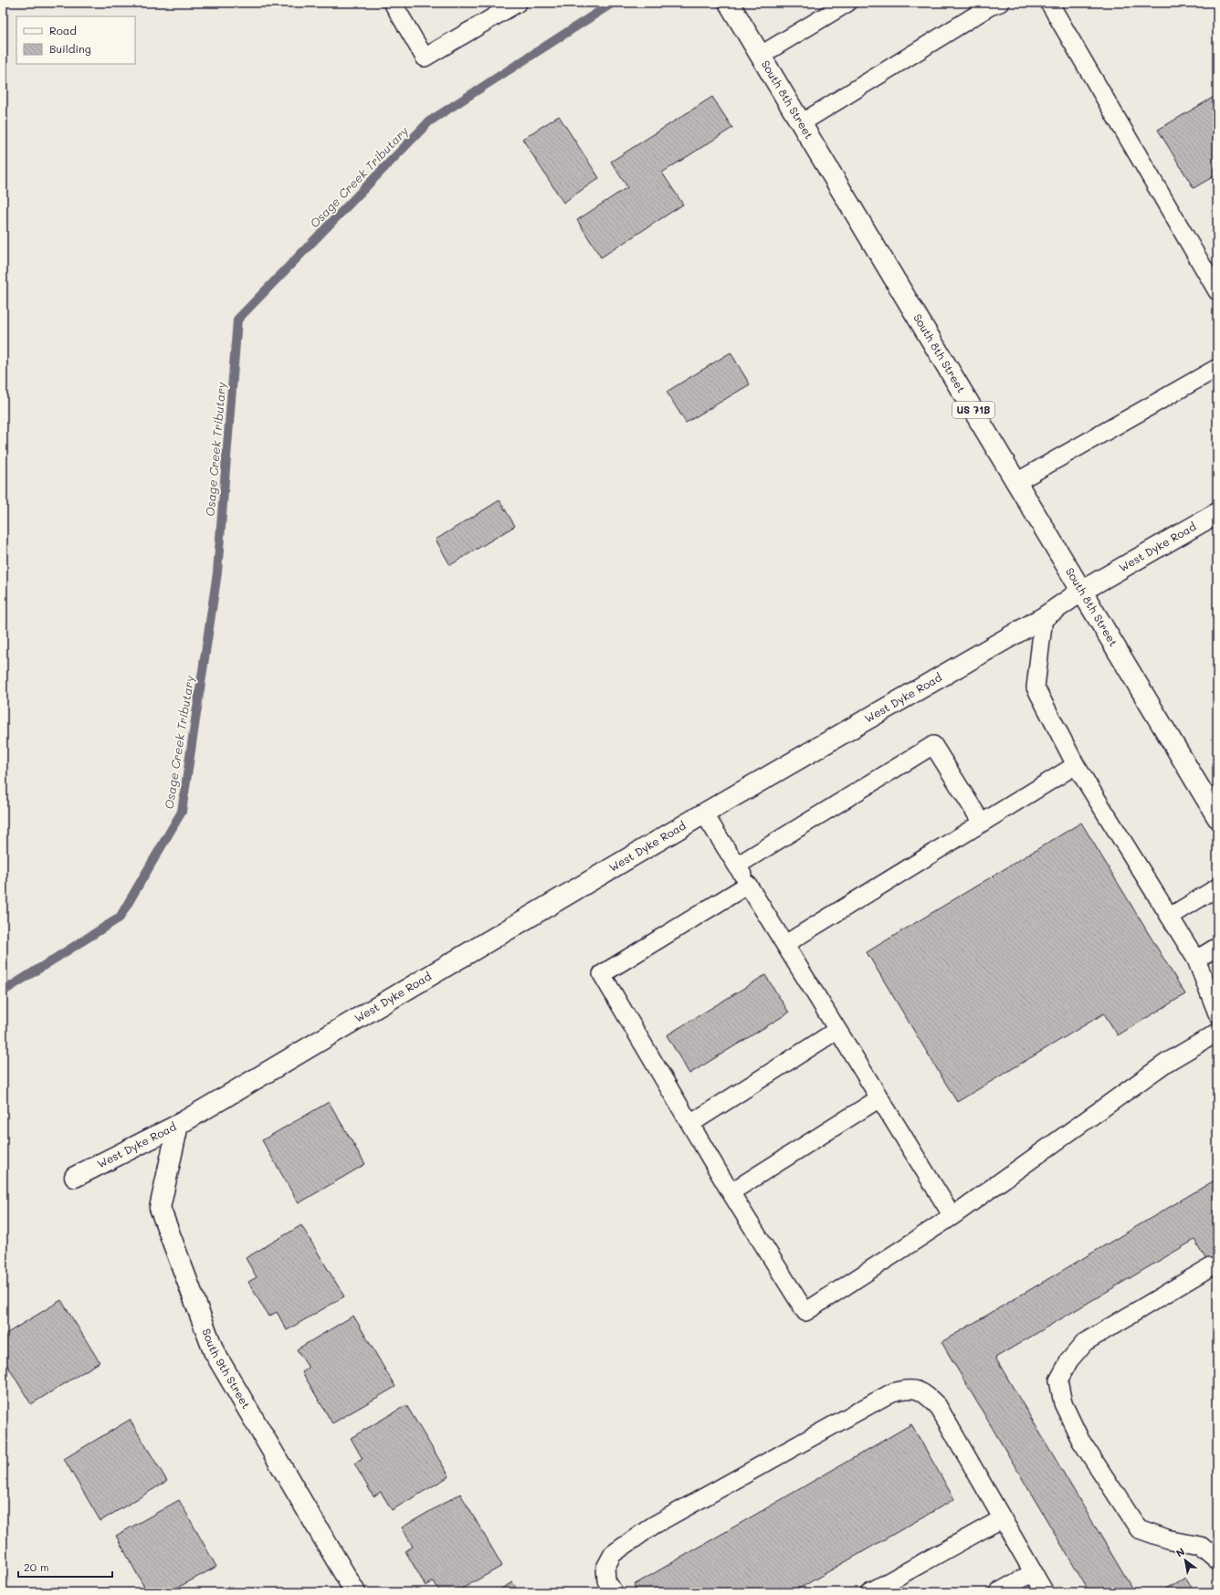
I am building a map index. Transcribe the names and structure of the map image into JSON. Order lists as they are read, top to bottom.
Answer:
{
  "streets": {
    "street": [
      "South 8th Street",
      "US 71B",
      "West Dyke Road",
      "South 9th Street"
    ]
  },
  "crossings": [
    ["South 8th Street", "West Dyke Road"],
    ["West Dyke Road", "South 9th Street"]
  ],
  "water": ["Osage Creek Tributary"],
  "legend": ["Road", "Building"],
  "scale_bar": "20 m",
  "north": "top left"
}
